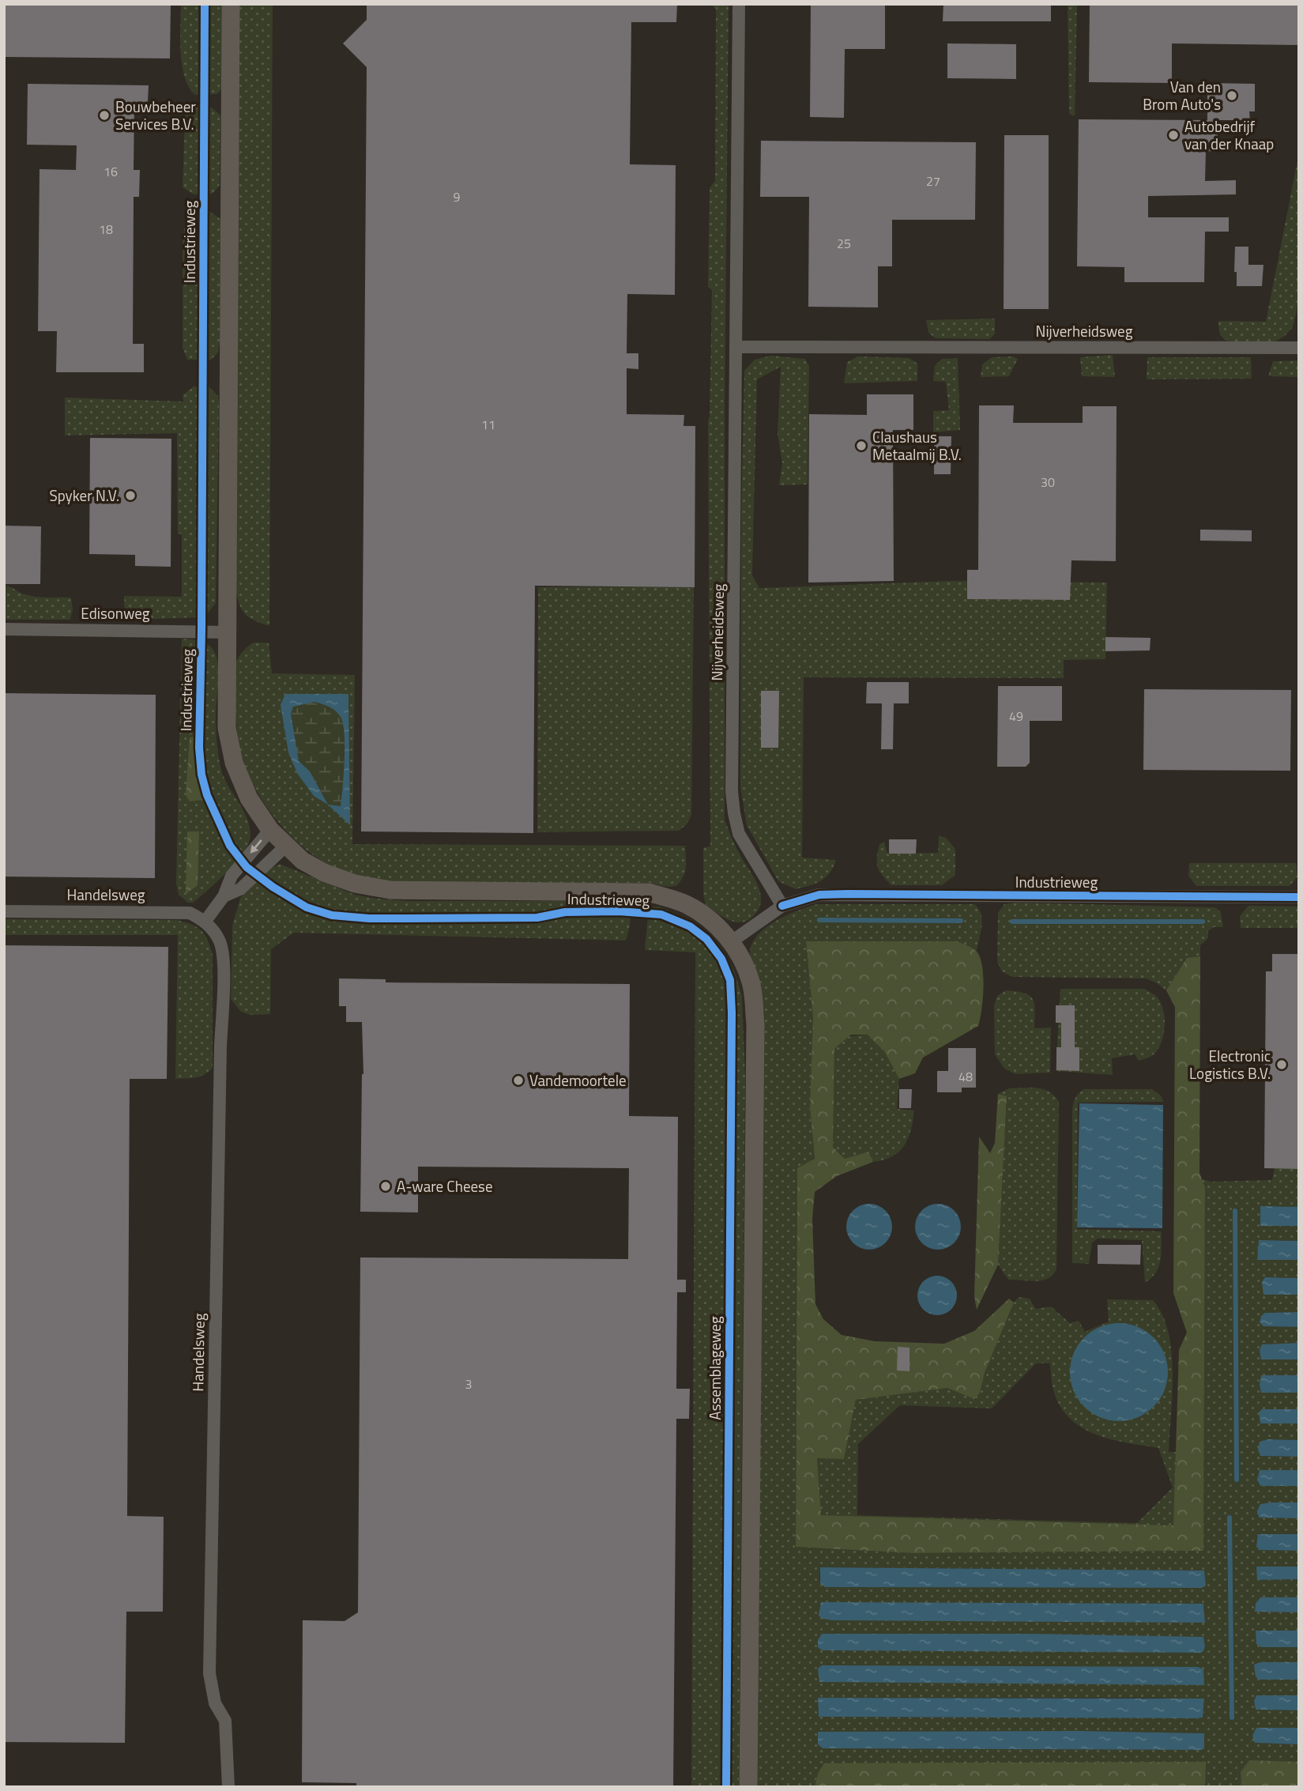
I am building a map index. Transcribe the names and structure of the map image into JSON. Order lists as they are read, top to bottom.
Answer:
{
  "streets": {
    "street": [
      "Industrieweg",
      "Nijverheidsweg",
      "Edisonweg",
      "Handelsweg"
    ],
    "cycle path": ["Assemblageweg"]
  },
  "crossings": [
    ["Industrieweg", "Nijverheidsweg"],
    ["Industrieweg", "Edisonweg"]
  ],
  "places": [
    "Van den Brom Auto's",
    "Bouwbeheer Services B.V.",
    "Autobedrijf van der Knaap",
    "Claushaus Metaalmij B.V.",
    "Spyker N.V.",
    "Electronic Logistics B.V.",
    "Vandemoortele",
    "A-ware Cheese"
  ],
  "house_numbers": [
    "16",
    "27",
    "9",
    "18",
    "25",
    "11",
    "30",
    "49",
    "48",
    "3"
  ]
}
